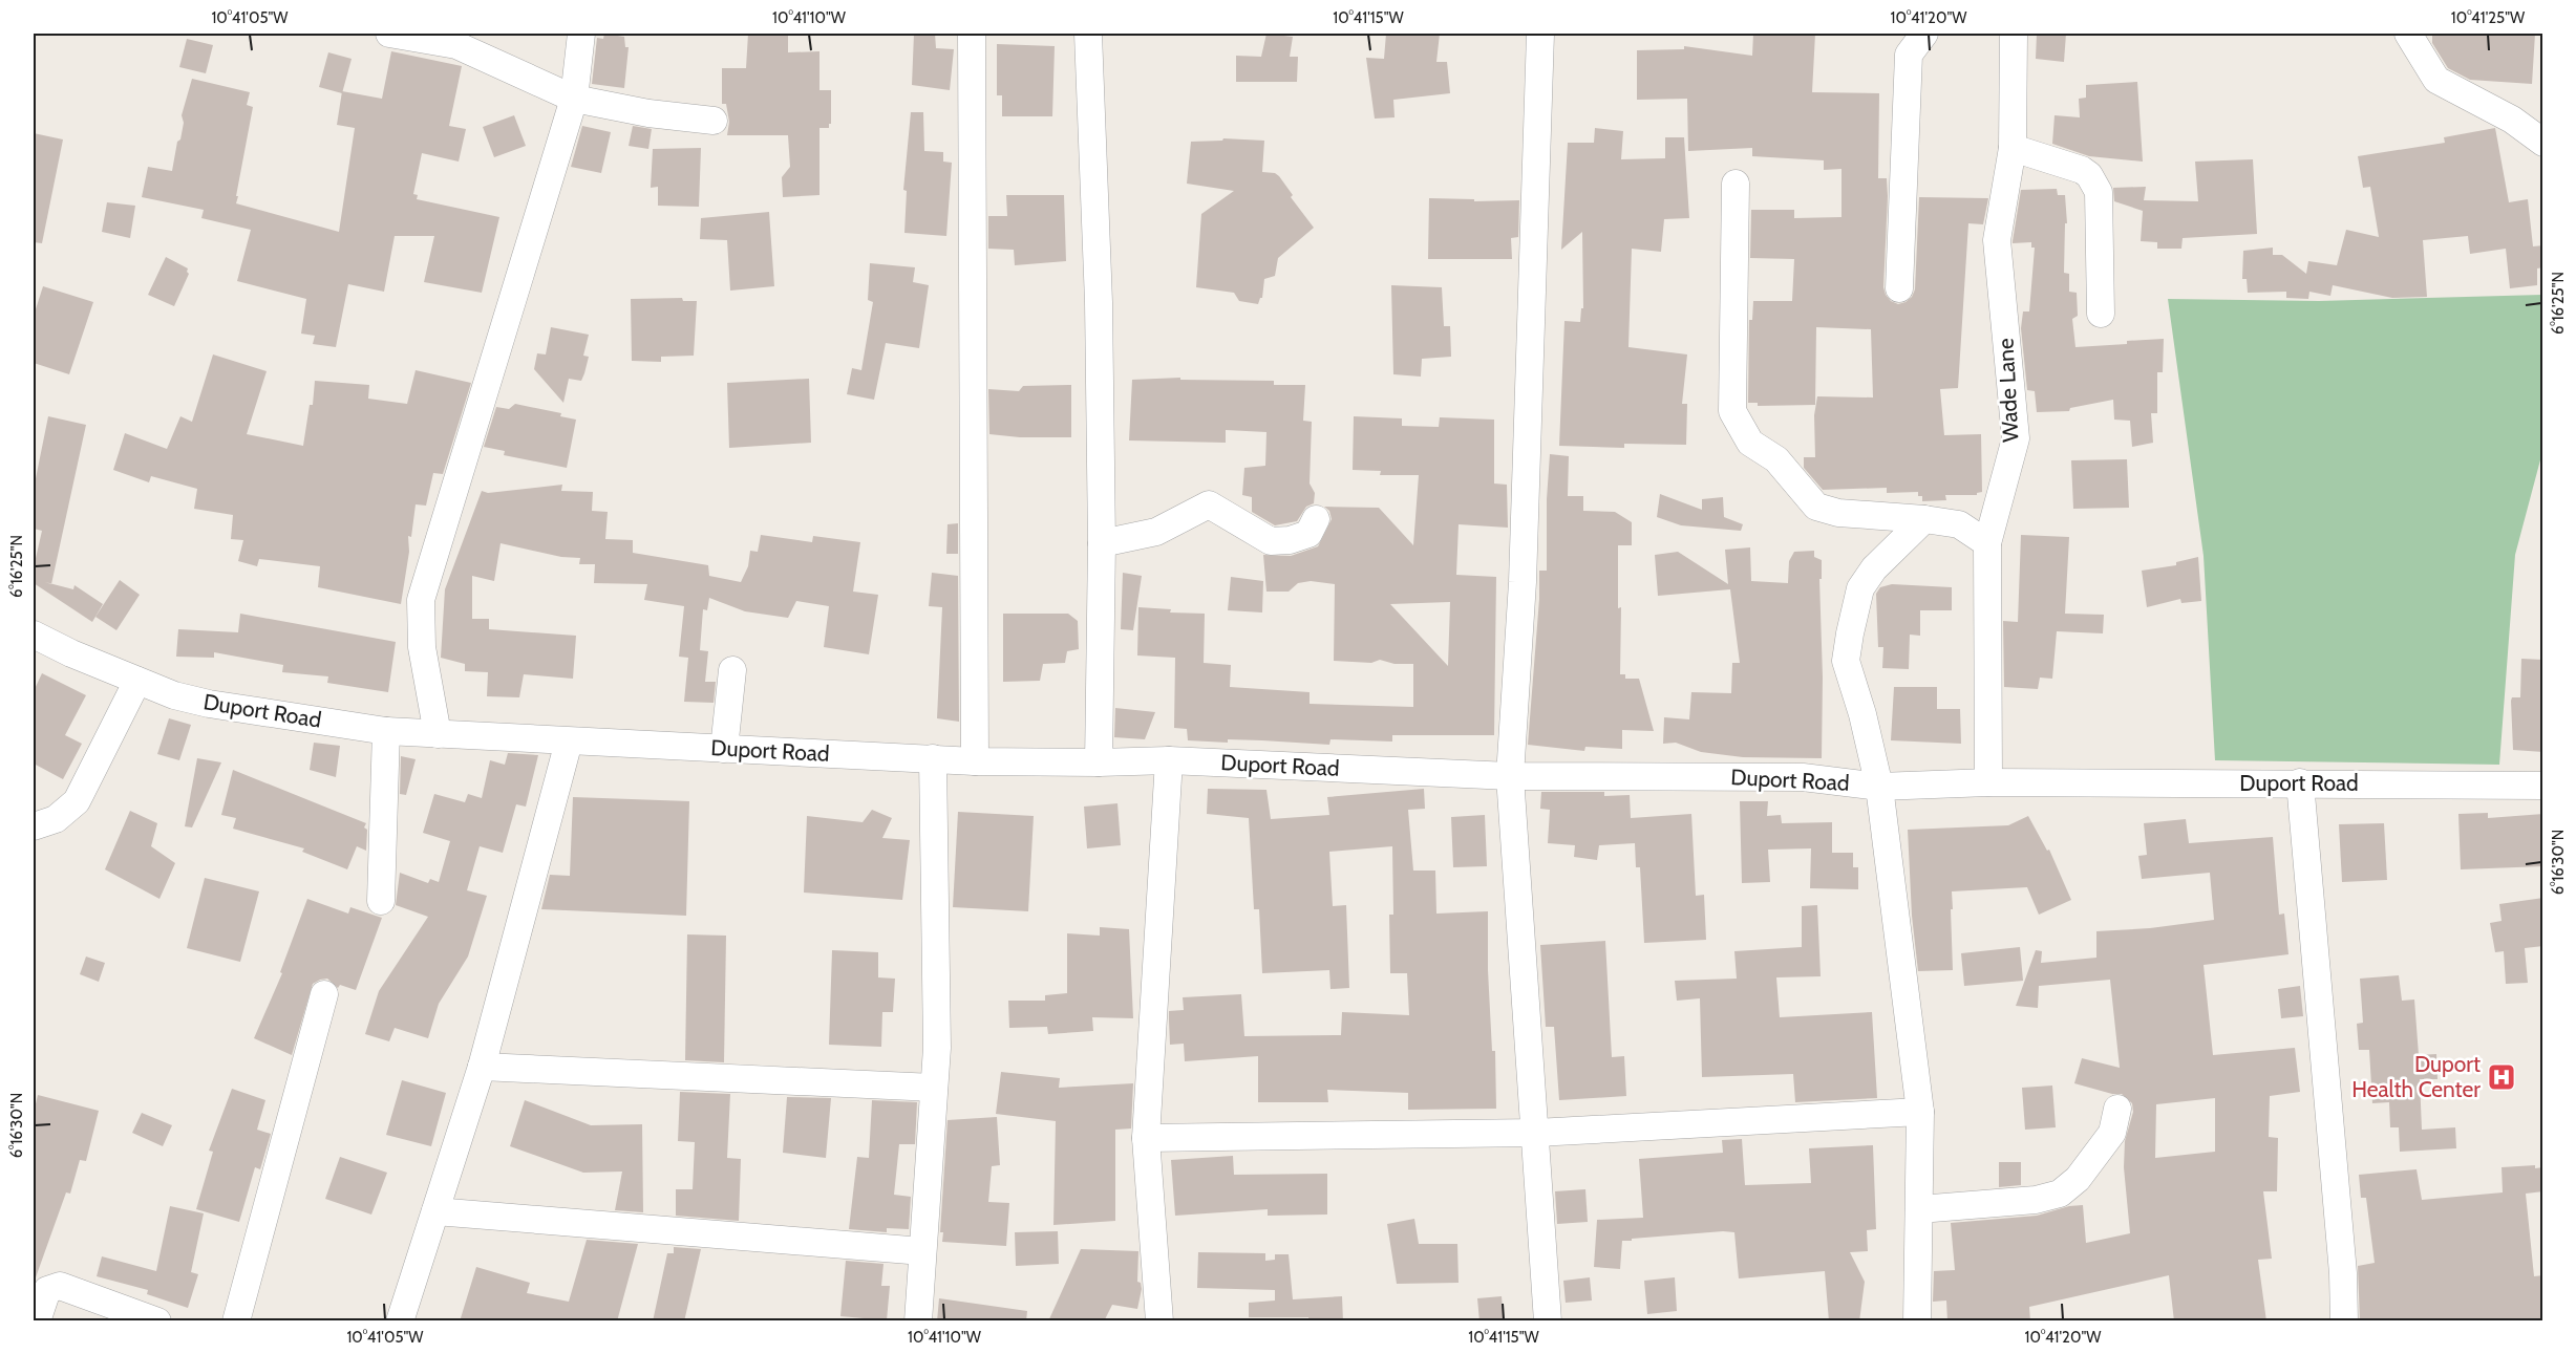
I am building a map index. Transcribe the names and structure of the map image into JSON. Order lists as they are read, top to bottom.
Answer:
{
  "streets": {
    "street": ["Wade Lane", "Duport Road"]
  },
  "crossings": [
    ["Wade Lane", "Duport Road"]
  ],
  "places": {
    "hospital": ["Duport Health Center"]
  },
  "coordinates": [
    "10°41'05\"W",
    "10°41'10\"W",
    "10°41'15\"W",
    "10°41'20\"W",
    "10°41'25\"W",
    "6°16'25\"N",
    "6°16'30\"N"
  ]
}
